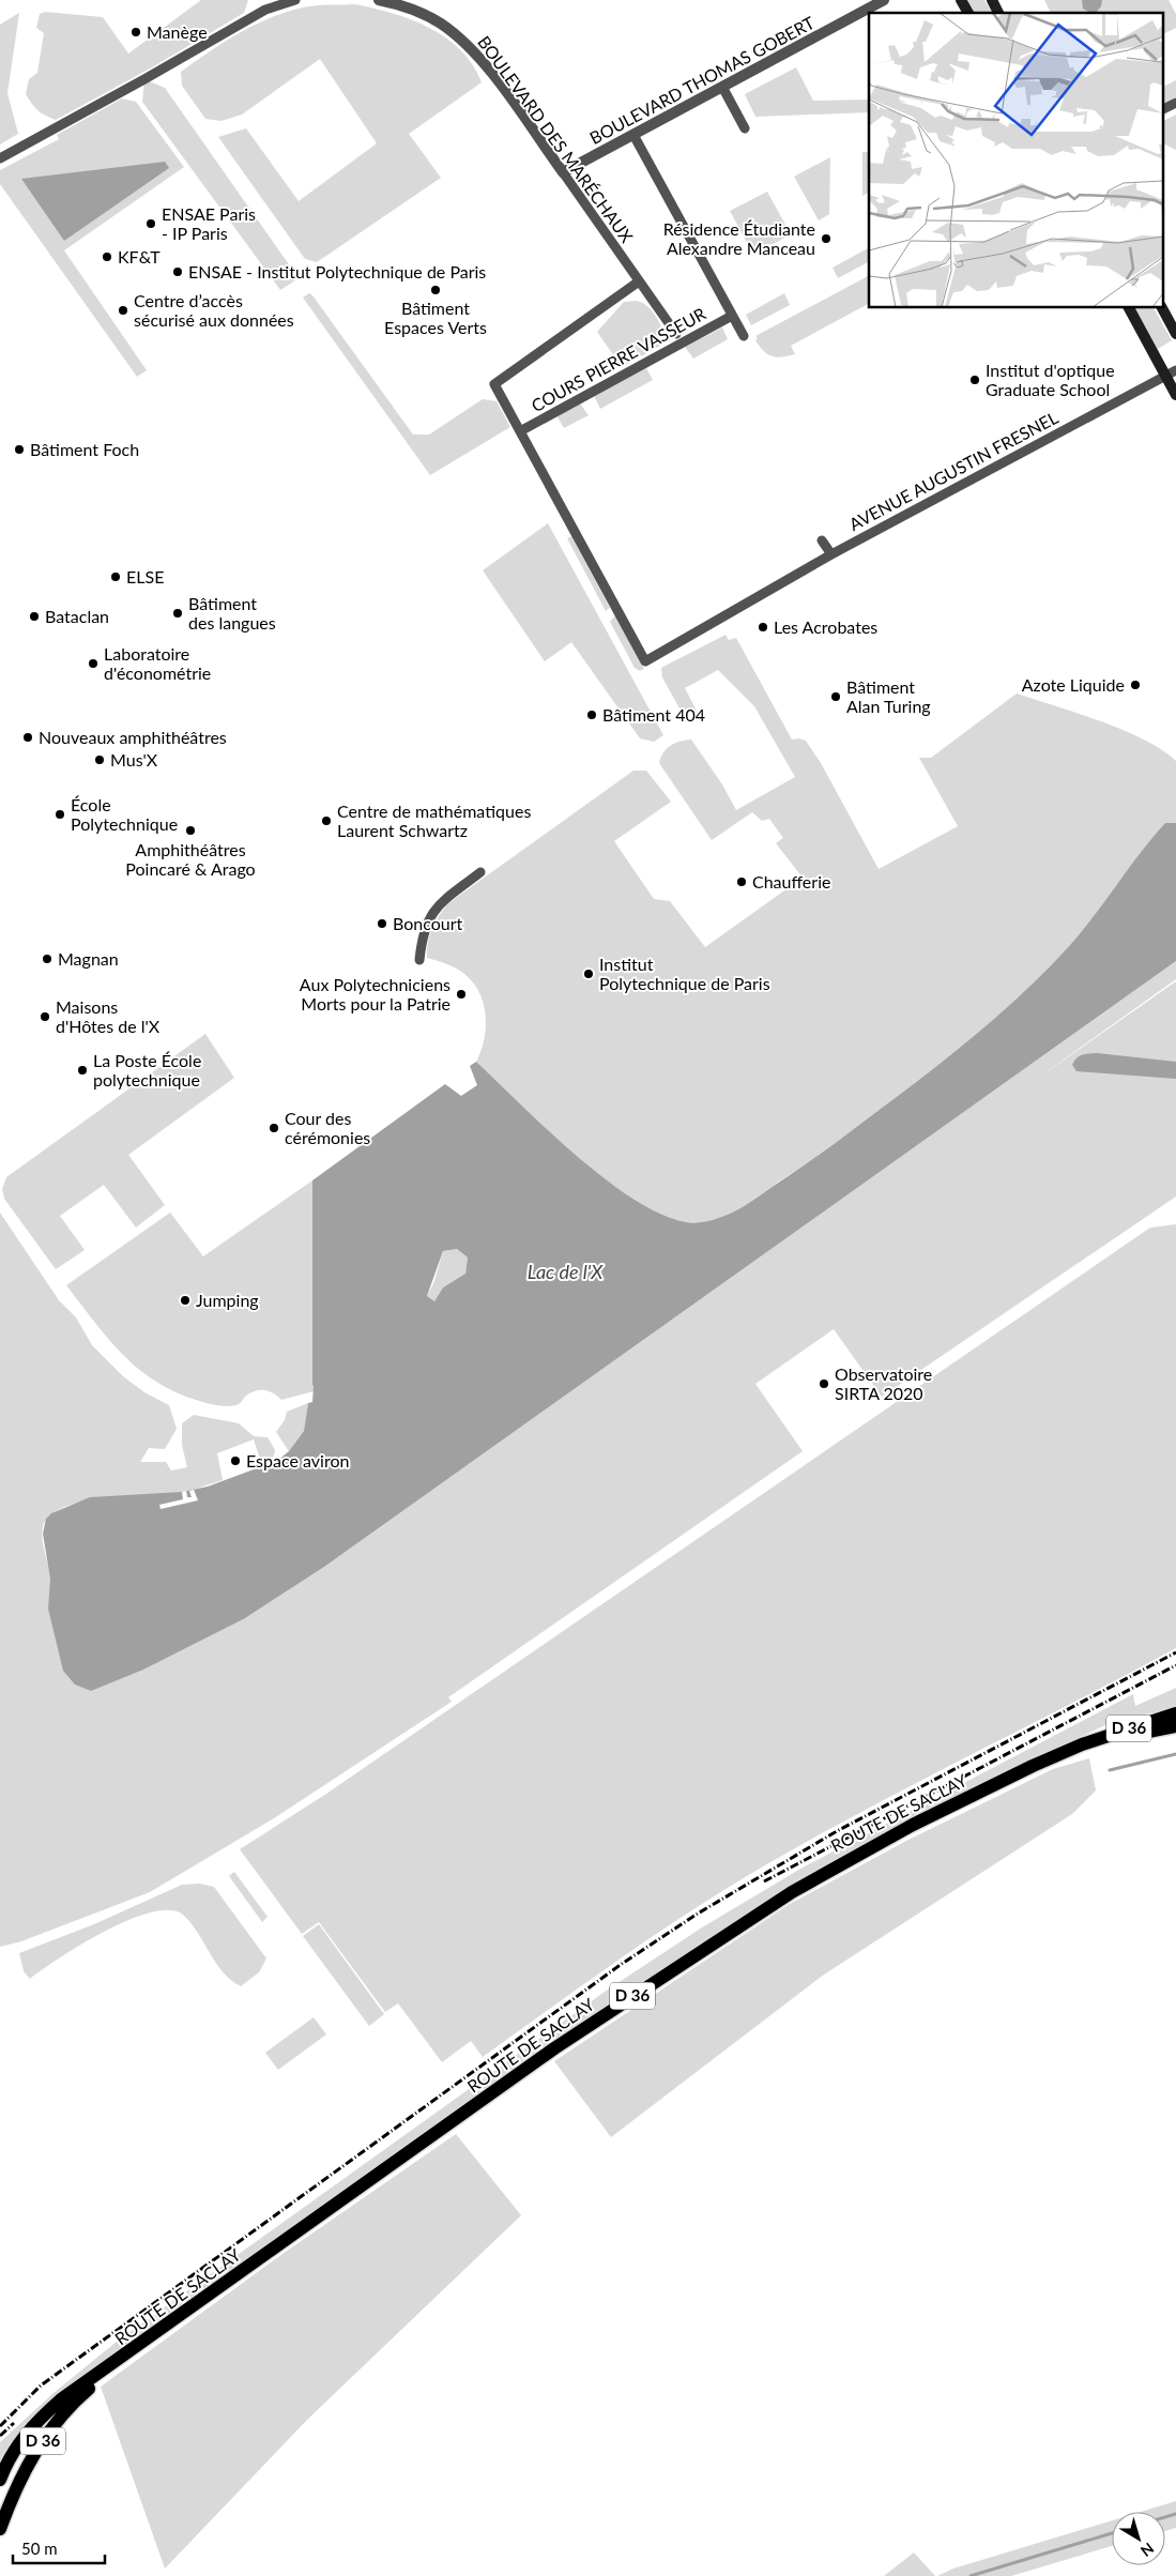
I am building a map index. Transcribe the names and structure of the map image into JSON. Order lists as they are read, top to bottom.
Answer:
{
  "streets": {
    "main road": ["D 36", "ROUTE DE SACLAY"],
    "street": [
      "BOULEVARD THOMAS GOBERT",
      "BOULEVARD DES MARÉCHAUX",
      "COURS PIERRE VASSEUR",
      "AVENUE AUGUSTIN FRESNEL"
    ]
  },
  "crossings": [
    ["BOULEVARD THOMAS GOBERT", "BOULEVARD DES MARÉCHAUX"],
    ["COURS PIERRE VASSEUR", "AVENUE AUGUSTIN FRESNEL"]
  ],
  "water": ["Lac de l'X"],
  "places": [
    "Manège",
    "ENSAE Paris - IP Paris",
    "Résidence Étudiante Alexandre Manceau",
    "KF&T",
    "ENSAE - Institut Polytechnique de Paris",
    "Bâtiment Espaces Verts",
    "Centre d’accès sécurisé aux données",
    "Institut d'optique Graduate School",
    "Bâtiment Foch",
    "ELSE",
    "Bâtiment des langues",
    "Bataclan",
    "Les Acrobates",
    "Laboratoire d'économétrie",
    "Azote Liquide",
    "Bâtiment Alan Turing",
    "Bâtiment 404",
    "Nouveaux amphithéâtres",
    "Mus'X",
    "École Polytechnique",
    "Centre de mathématiques Laurent Schwartz",
    "Amphithéâtres Poincaré & Arago",
    "Chaufferie",
    "Boncourt",
    "Magnan",
    "Institut Polytechnique de Paris",
    "Aux Polytechniciens Morts pour la Patrie",
    "Maisons d'Hôtes de l'X",
    "La Poste École polytechnique",
    "Cour des cérémonies",
    "Jumping",
    "Observatoire SIRTA 2020",
    "Espace aviron"
  ],
  "scale_bar": "50 m",
  "north": "bottom right"
}
